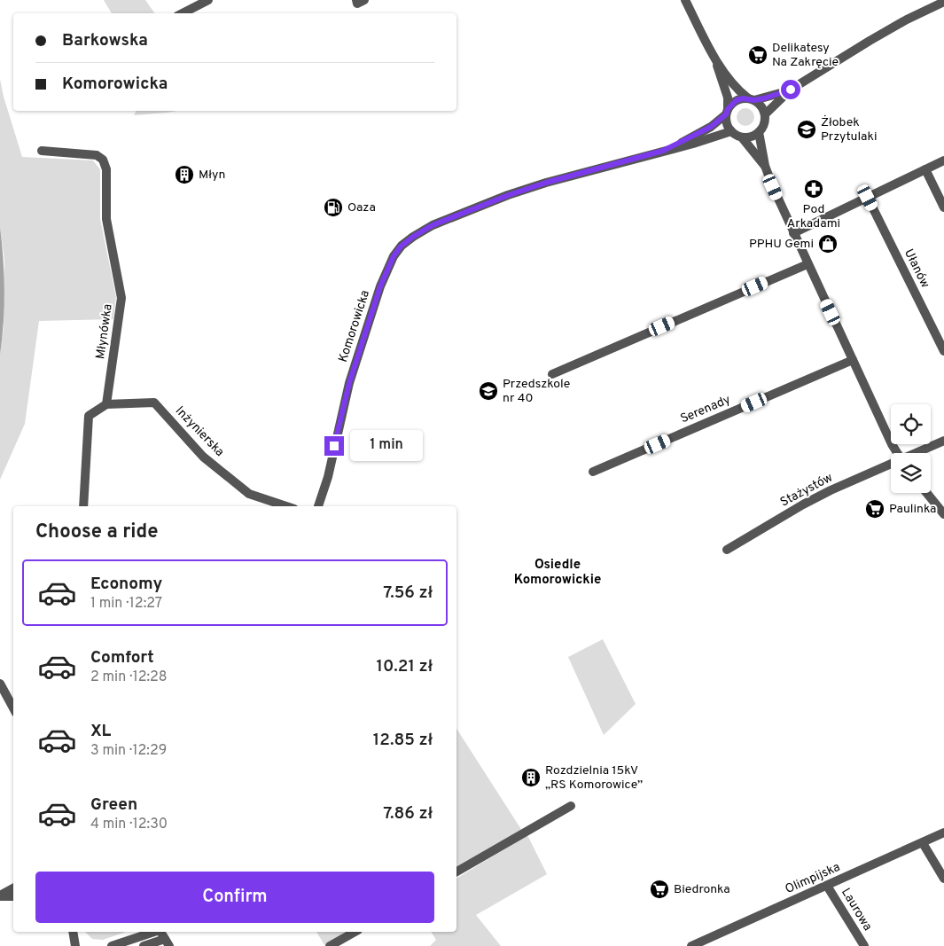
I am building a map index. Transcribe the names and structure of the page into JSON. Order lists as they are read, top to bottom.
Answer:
{
  "streets": {
    "street": [
      "Ułanów",
      "Komorowicka",
      "Młynówka",
      "Serenady",
      "Inżynierska",
      "Stażystów",
      "Olimpijska",
      "Laurowa"
    ]
  },
  "crossings": [
    ["Młynówka", "Inżynierska"],
    ["Olimpijska", "Laurowa"]
  ],
  "districts": ["Osiedle Komorowickie"],
  "places": {
    "supermarket": ["Delikatesy Na Zakręcie", "Paulinka", "Biedronka"],
    "school or university": ["Żłobek Przytulaki", "Przedszkole nr 40"],
    "building": ["Młyn", "Rozdzielnia 15kV „RS Komorowice”"],
    "pharmacy": ["Pod Arkadami"],
    "fuel station": ["Oaza"],
    "shop": ["PPHU Gemi"]
  },
  "page": {
    "banner": ["Barkowska", "Komorowicka"],
    "bubble": "1 min",
    "heading": "Choose a ride",
    "list": [
      {
        "name": "Economy",
        "note": "1 min · 12:27",
        "value": "7.56 zł"
      },
      {
        "name": "Comfort",
        "note": "2 min · 12:28",
        "value": "10.21 zł"
      },
      {
        "name": "XL",
        "note": "3 min · 12:29",
        "value": "12.85 zł"
      },
      {
        "name": "Green",
        "note": "4 min · 12:30",
        "value": "7.86 zł"
      }
    ],
    "buttons": "Confirm"
  }
}
